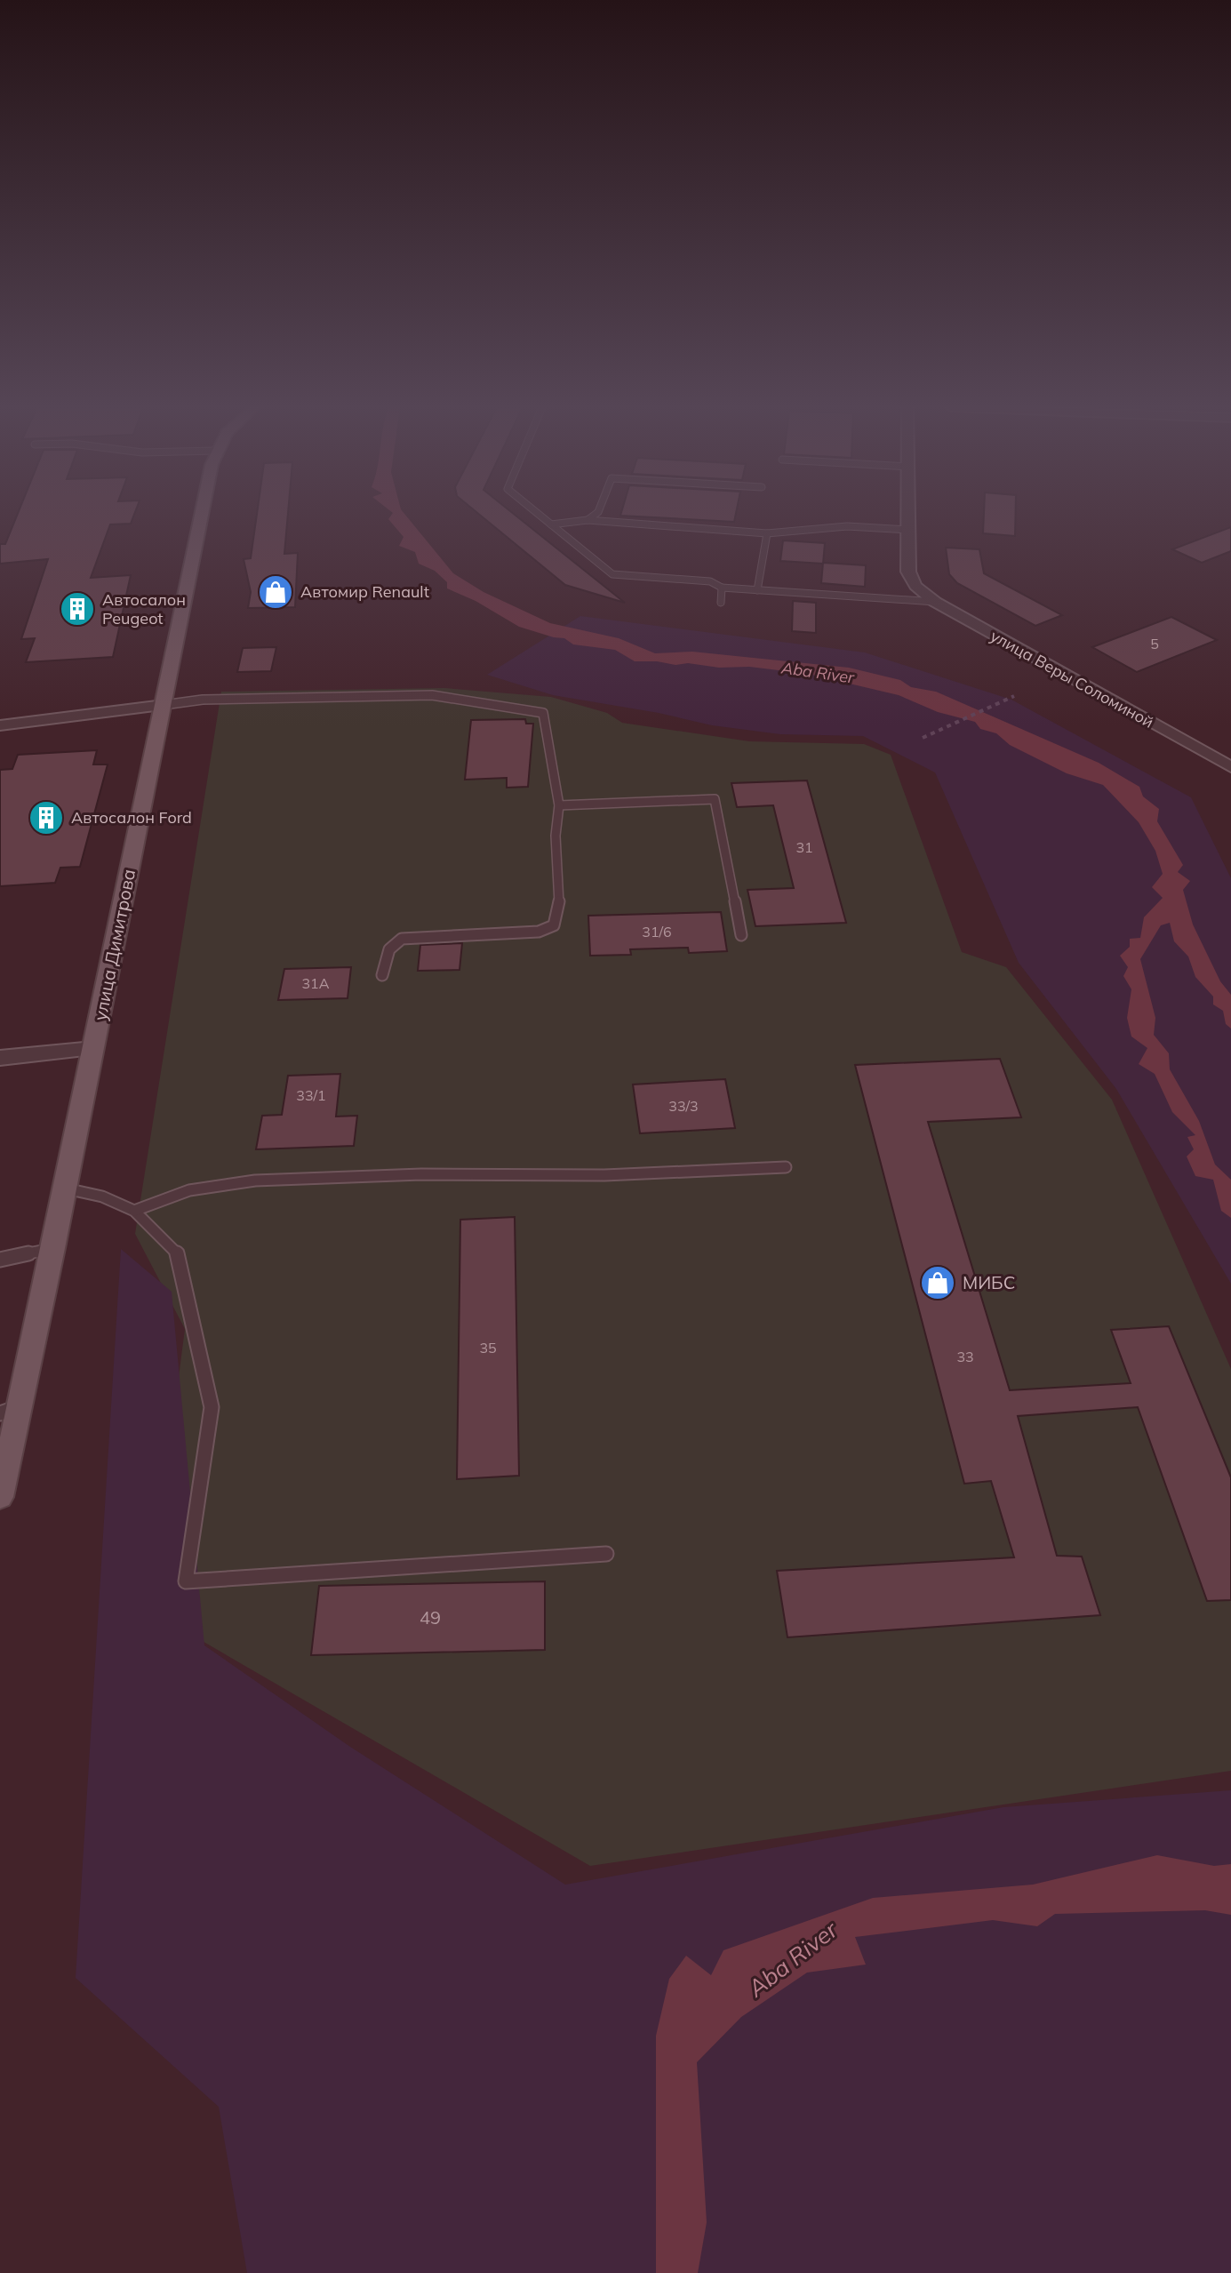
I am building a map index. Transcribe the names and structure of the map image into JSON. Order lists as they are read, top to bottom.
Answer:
{
  "streets": {
    "main road": ["улица Димитрова"],
    "street": ["улица Веры Соломиной"]
  },
  "water": ["Aba River"],
  "places": {
    "shop": ["Автомир Renault", "МИБС"],
    "building": ["Автосалон Peugeot", "Автосалон Ford"]
  },
  "house_numbers": [
    "5",
    "31",
    "31/6",
    "31А",
    "33/1",
    "33/3",
    "35",
    "33",
    "49"
  ]
}
